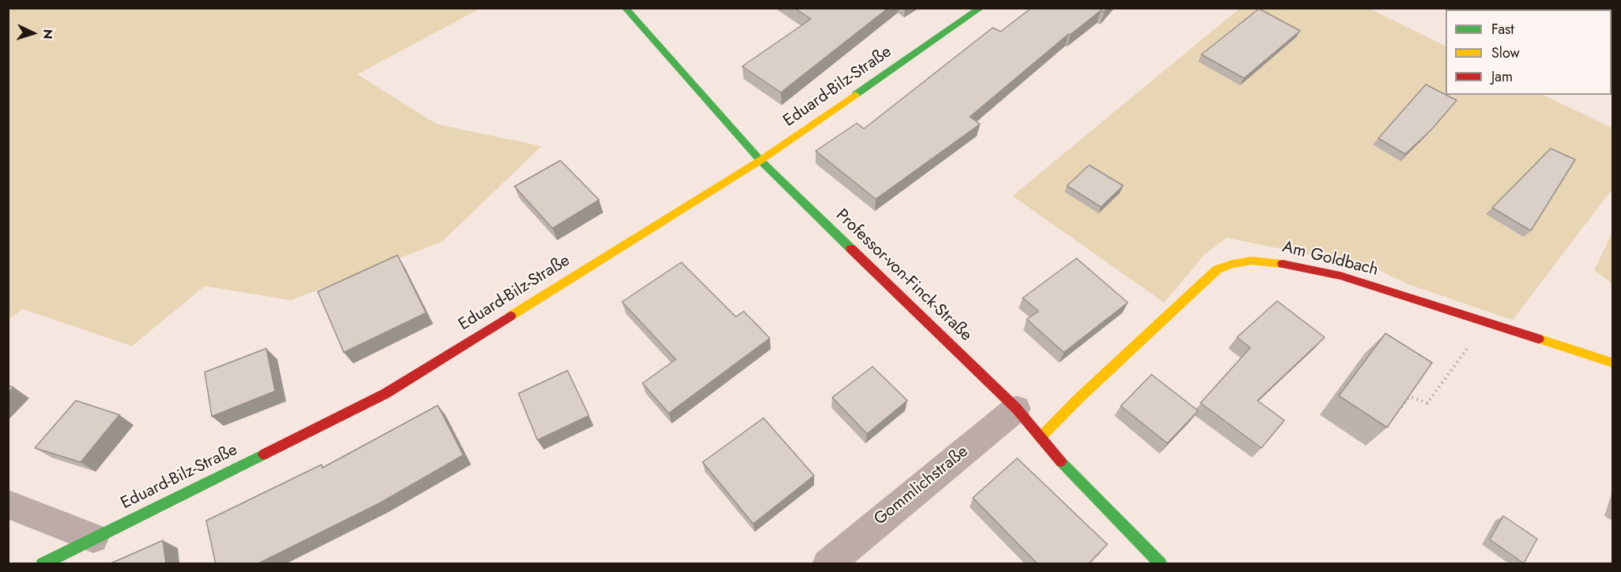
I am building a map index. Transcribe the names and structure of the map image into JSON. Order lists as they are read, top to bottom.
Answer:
{
  "streets": {
    "street": [
      "Eduard-Bilz-Straße",
      "Am Goldbach",
      "Professor-von-Finck-Straße",
      "Gommlichstraße"
    ]
  },
  "crossings": [
    ["Eduard-Bilz-Straße", "Professor-von-Finck-Straße"],
    ["Am Goldbach", "Professor-von-Finck-Straße"],
    ["Professor-von-Finck-Straße", "Gommlichstraße"]
  ],
  "legend": ["Fast", "Slow", "Jam"],
  "north": "right"
}
